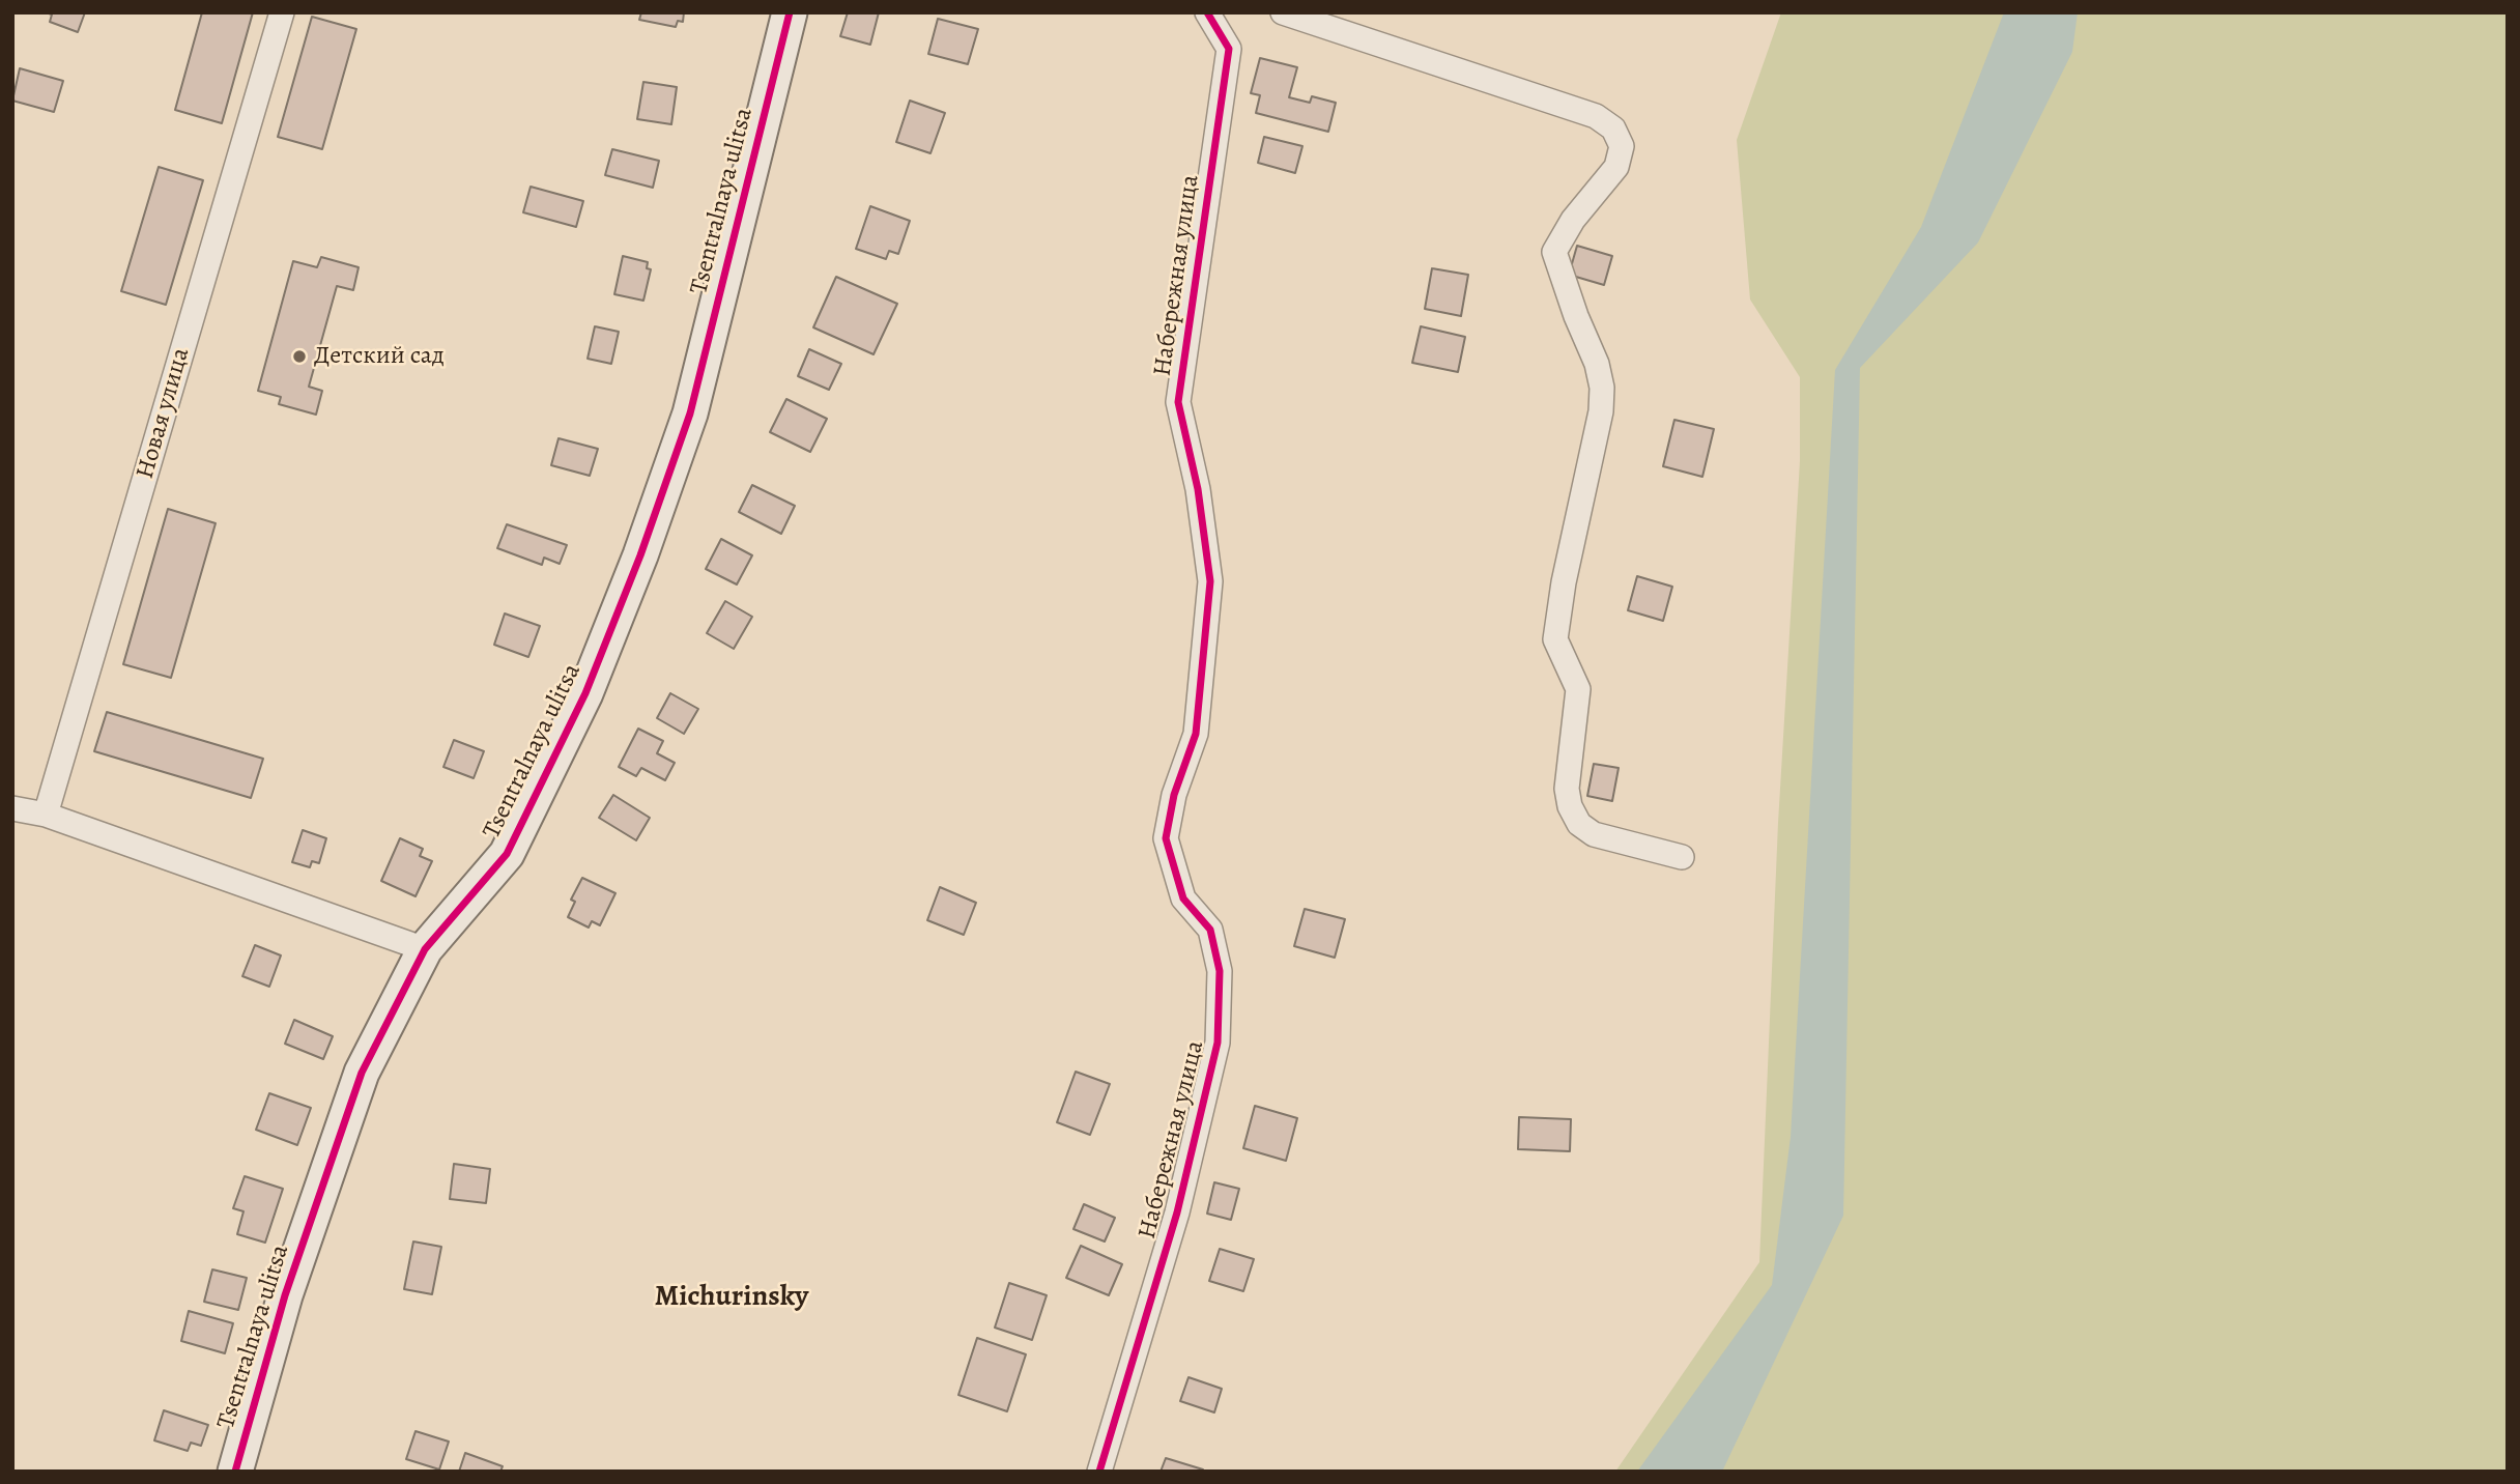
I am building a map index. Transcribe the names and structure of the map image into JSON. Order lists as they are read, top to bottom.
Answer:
{
  "streets": {
    "street": ["Tsentralnaya ulitsa", "Набережная улица", "Новая улица"]
  },
  "districts": ["Michurinsky"],
  "places": ["Детский сад"]
}
